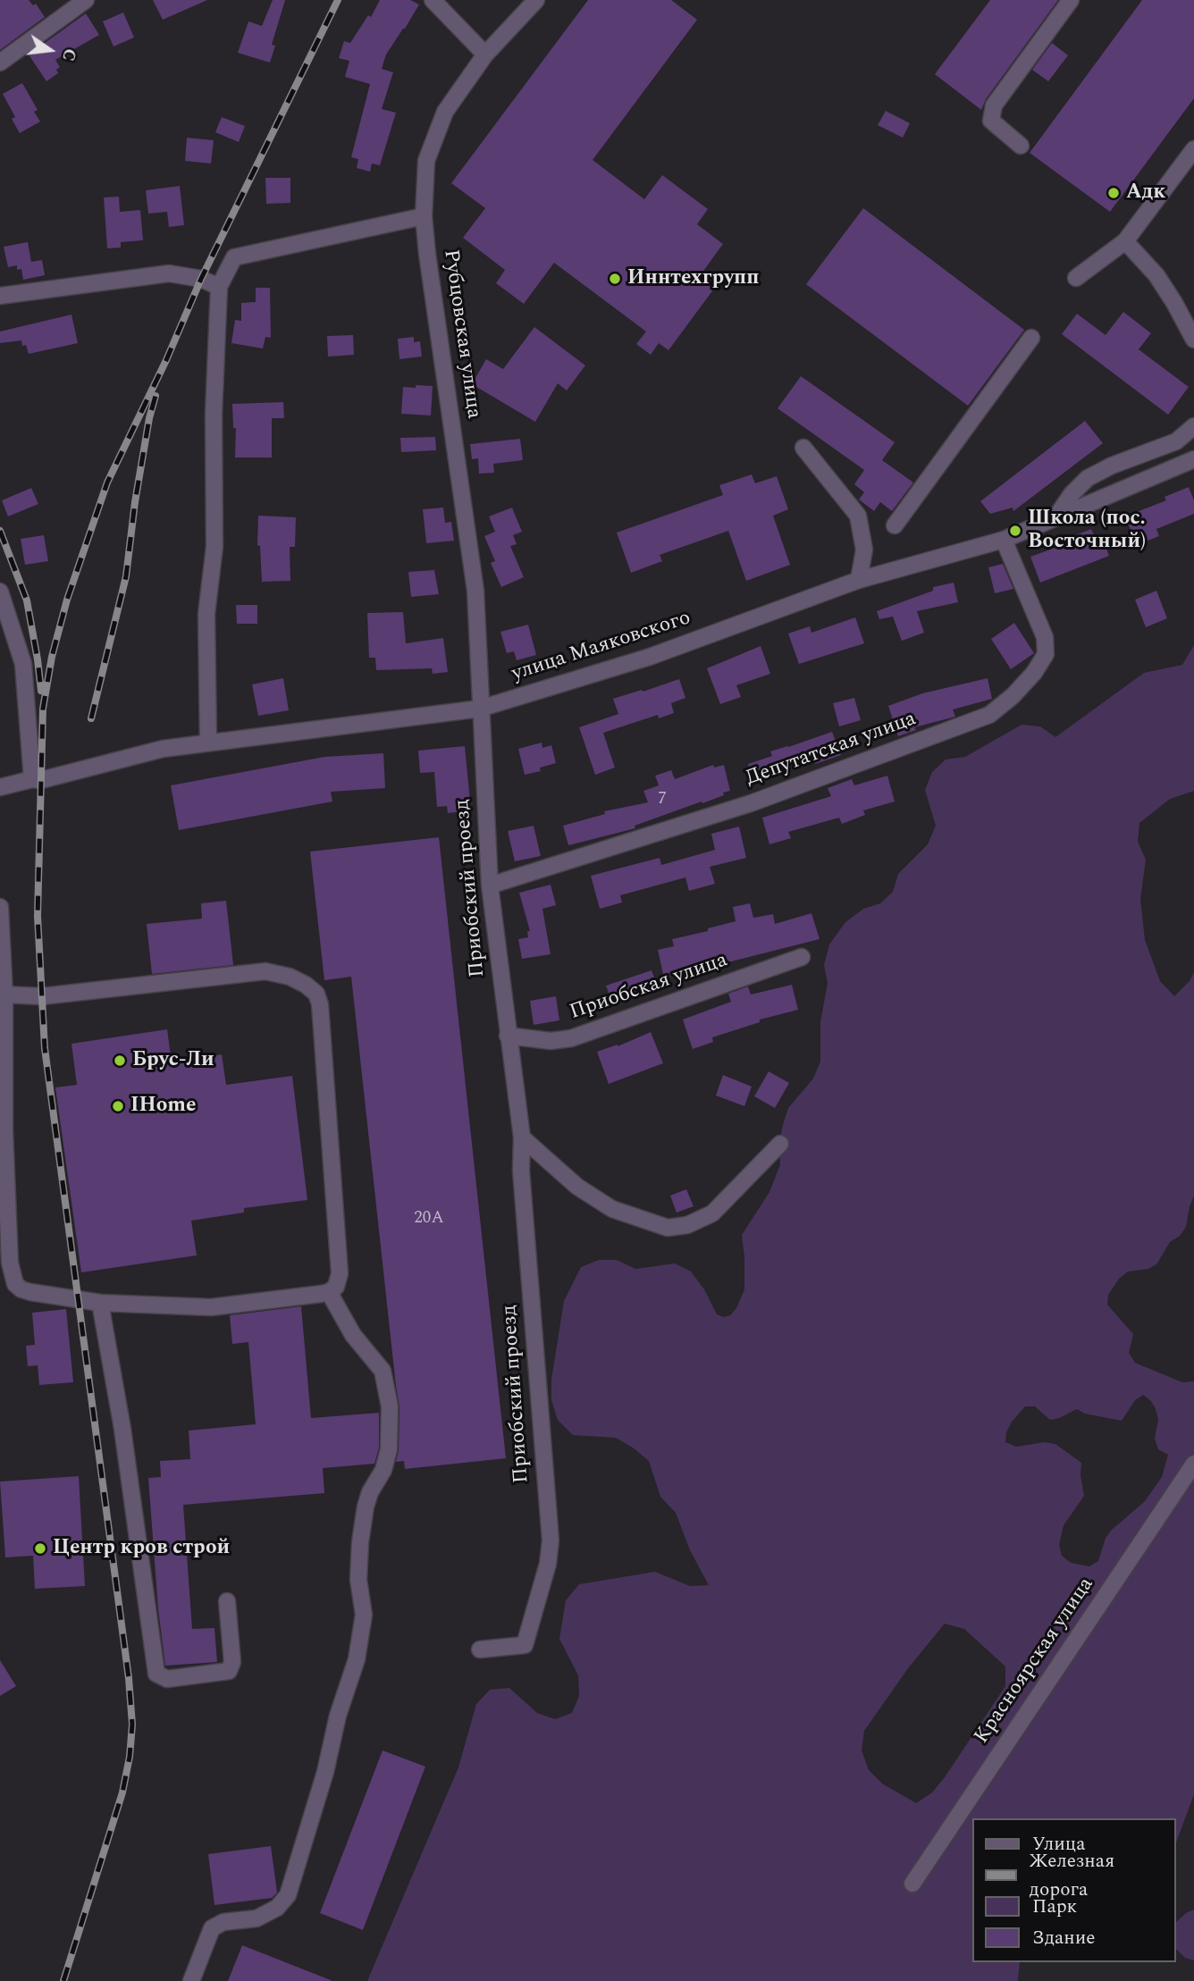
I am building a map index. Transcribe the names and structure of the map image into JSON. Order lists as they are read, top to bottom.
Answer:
{
  "streets": {
    "street": [
      "Рубцовская улица",
      "улица Маяковского",
      "Депутатская улица",
      "Приобский проезд",
      "Приобская улица",
      "Красноярская улица"
    ]
  },
  "crossings": [
    ["Рубцовская улица", "улица Маяковского"],
    ["Рубцовская улица", "Приобский проезд"],
    ["улица Маяковского", "Депутатская улица"],
    ["улица Маяковского", "Приобский проезд"],
    ["Депутатская улица", "Приобский проезд"],
    ["Приобский проезд", "Приобская улица"]
  ],
  "places": [
    "Адк",
    "Иннтехгрупп",
    "Школа (пос. Восточный)",
    "Брус-Ли",
    "IHome",
    "Центр кров строй"
  ],
  "house_numbers": ["7", "20А"],
  "legend": [
    "Улица",
    "Железная дорога",
    "Парк",
    "Здание"
  ],
  "north": "right"
}
